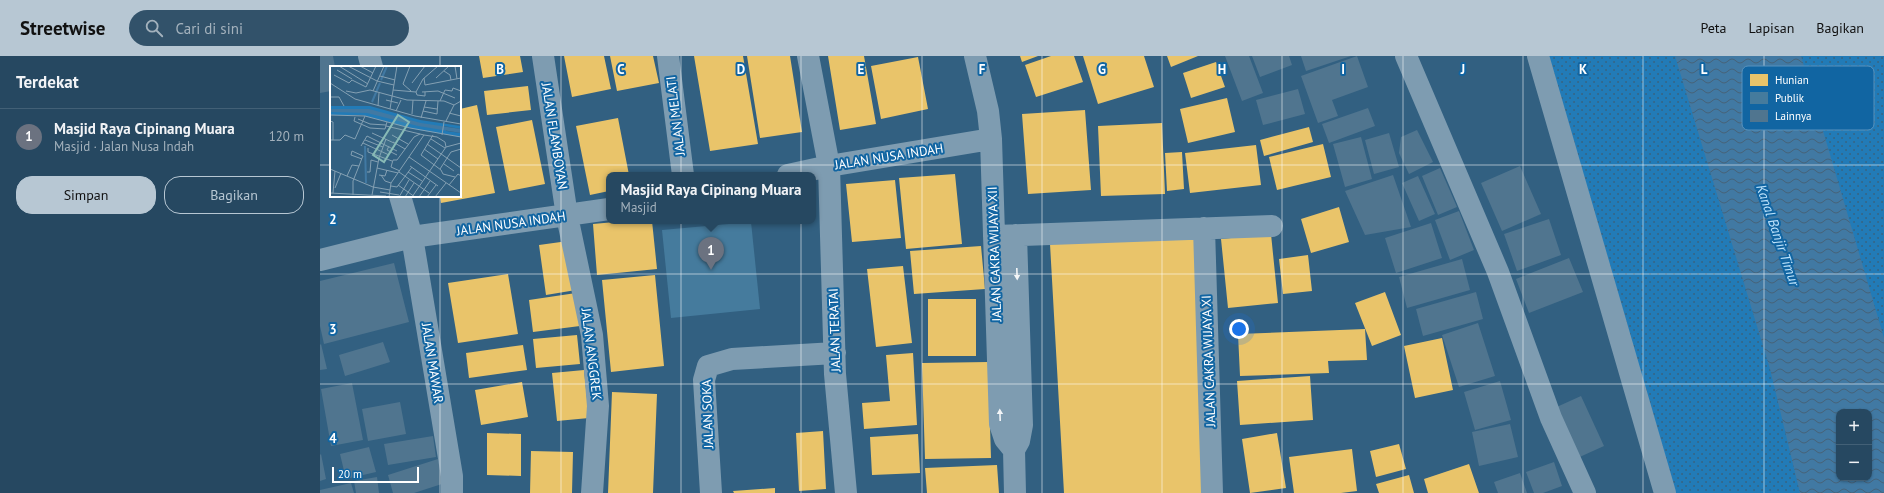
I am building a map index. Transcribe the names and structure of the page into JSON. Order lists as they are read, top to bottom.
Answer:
{
  "streets": {
    "street": [
      "JALAN MELATI",
      "JALAN FLAMBOYAN",
      "JALAN NUSA INDAH",
      "JALAN CAKRA WIJAYA XII",
      "JALAN TERATAI",
      "JALAN ANGGREK",
      "JALAN CAKRA WIJAYA XI",
      "JALAN MAWAR",
      "JALAN SOKA"
    ]
  },
  "crossings": [
    ["JALAN FLAMBOYAN", "JALAN NUSA INDAH"],
    ["JALAN FLAMBOYAN", "JALAN ANGGREK"],
    ["JALAN NUSA INDAH", "JALAN CAKRA WIJAYA XII"],
    ["JALAN NUSA INDAH", "JALAN TERATAI"],
    ["JALAN NUSA INDAH", "JALAN ANGGREK"],
    ["JALAN NUSA INDAH", "JALAN MAWAR"],
    ["JALAN TERATAI", "JALAN SOKA"]
  ],
  "water": ["Kanal Banjir Timur"],
  "legend": ["Hunian", "Publik", "Lainnya"],
  "scale_bar": "20 m",
  "page": {
    "header": "Streetwise",
    "search": "Cari di sini",
    "nav": ["Peta", "Lapisan", "Bagikan"],
    "heading": "Terdekat",
    "list": [
      {
        "mark": "1",
        "name": "Masjid Raya Cipinang Muara",
        "note": "Masjid · Jalan Nusa Indah",
        "value": "120 m"
      }
    ],
    "buttons": ["Simpan", "Bagikan"],
    "popup": ["Masjid Raya Cipinang Muara", "Masjid"],
    "pins": "1",
    "map_buttons": ["+", "−"],
    "scale": "20 m"
  },
  "grid": {
    "columns": [
      "B",
      "C",
      "D",
      "E",
      "F",
      "G",
      "H",
      "I",
      "J",
      "K",
      "L"
    ],
    "rows": ["2", "3", "4"]
  }
}
